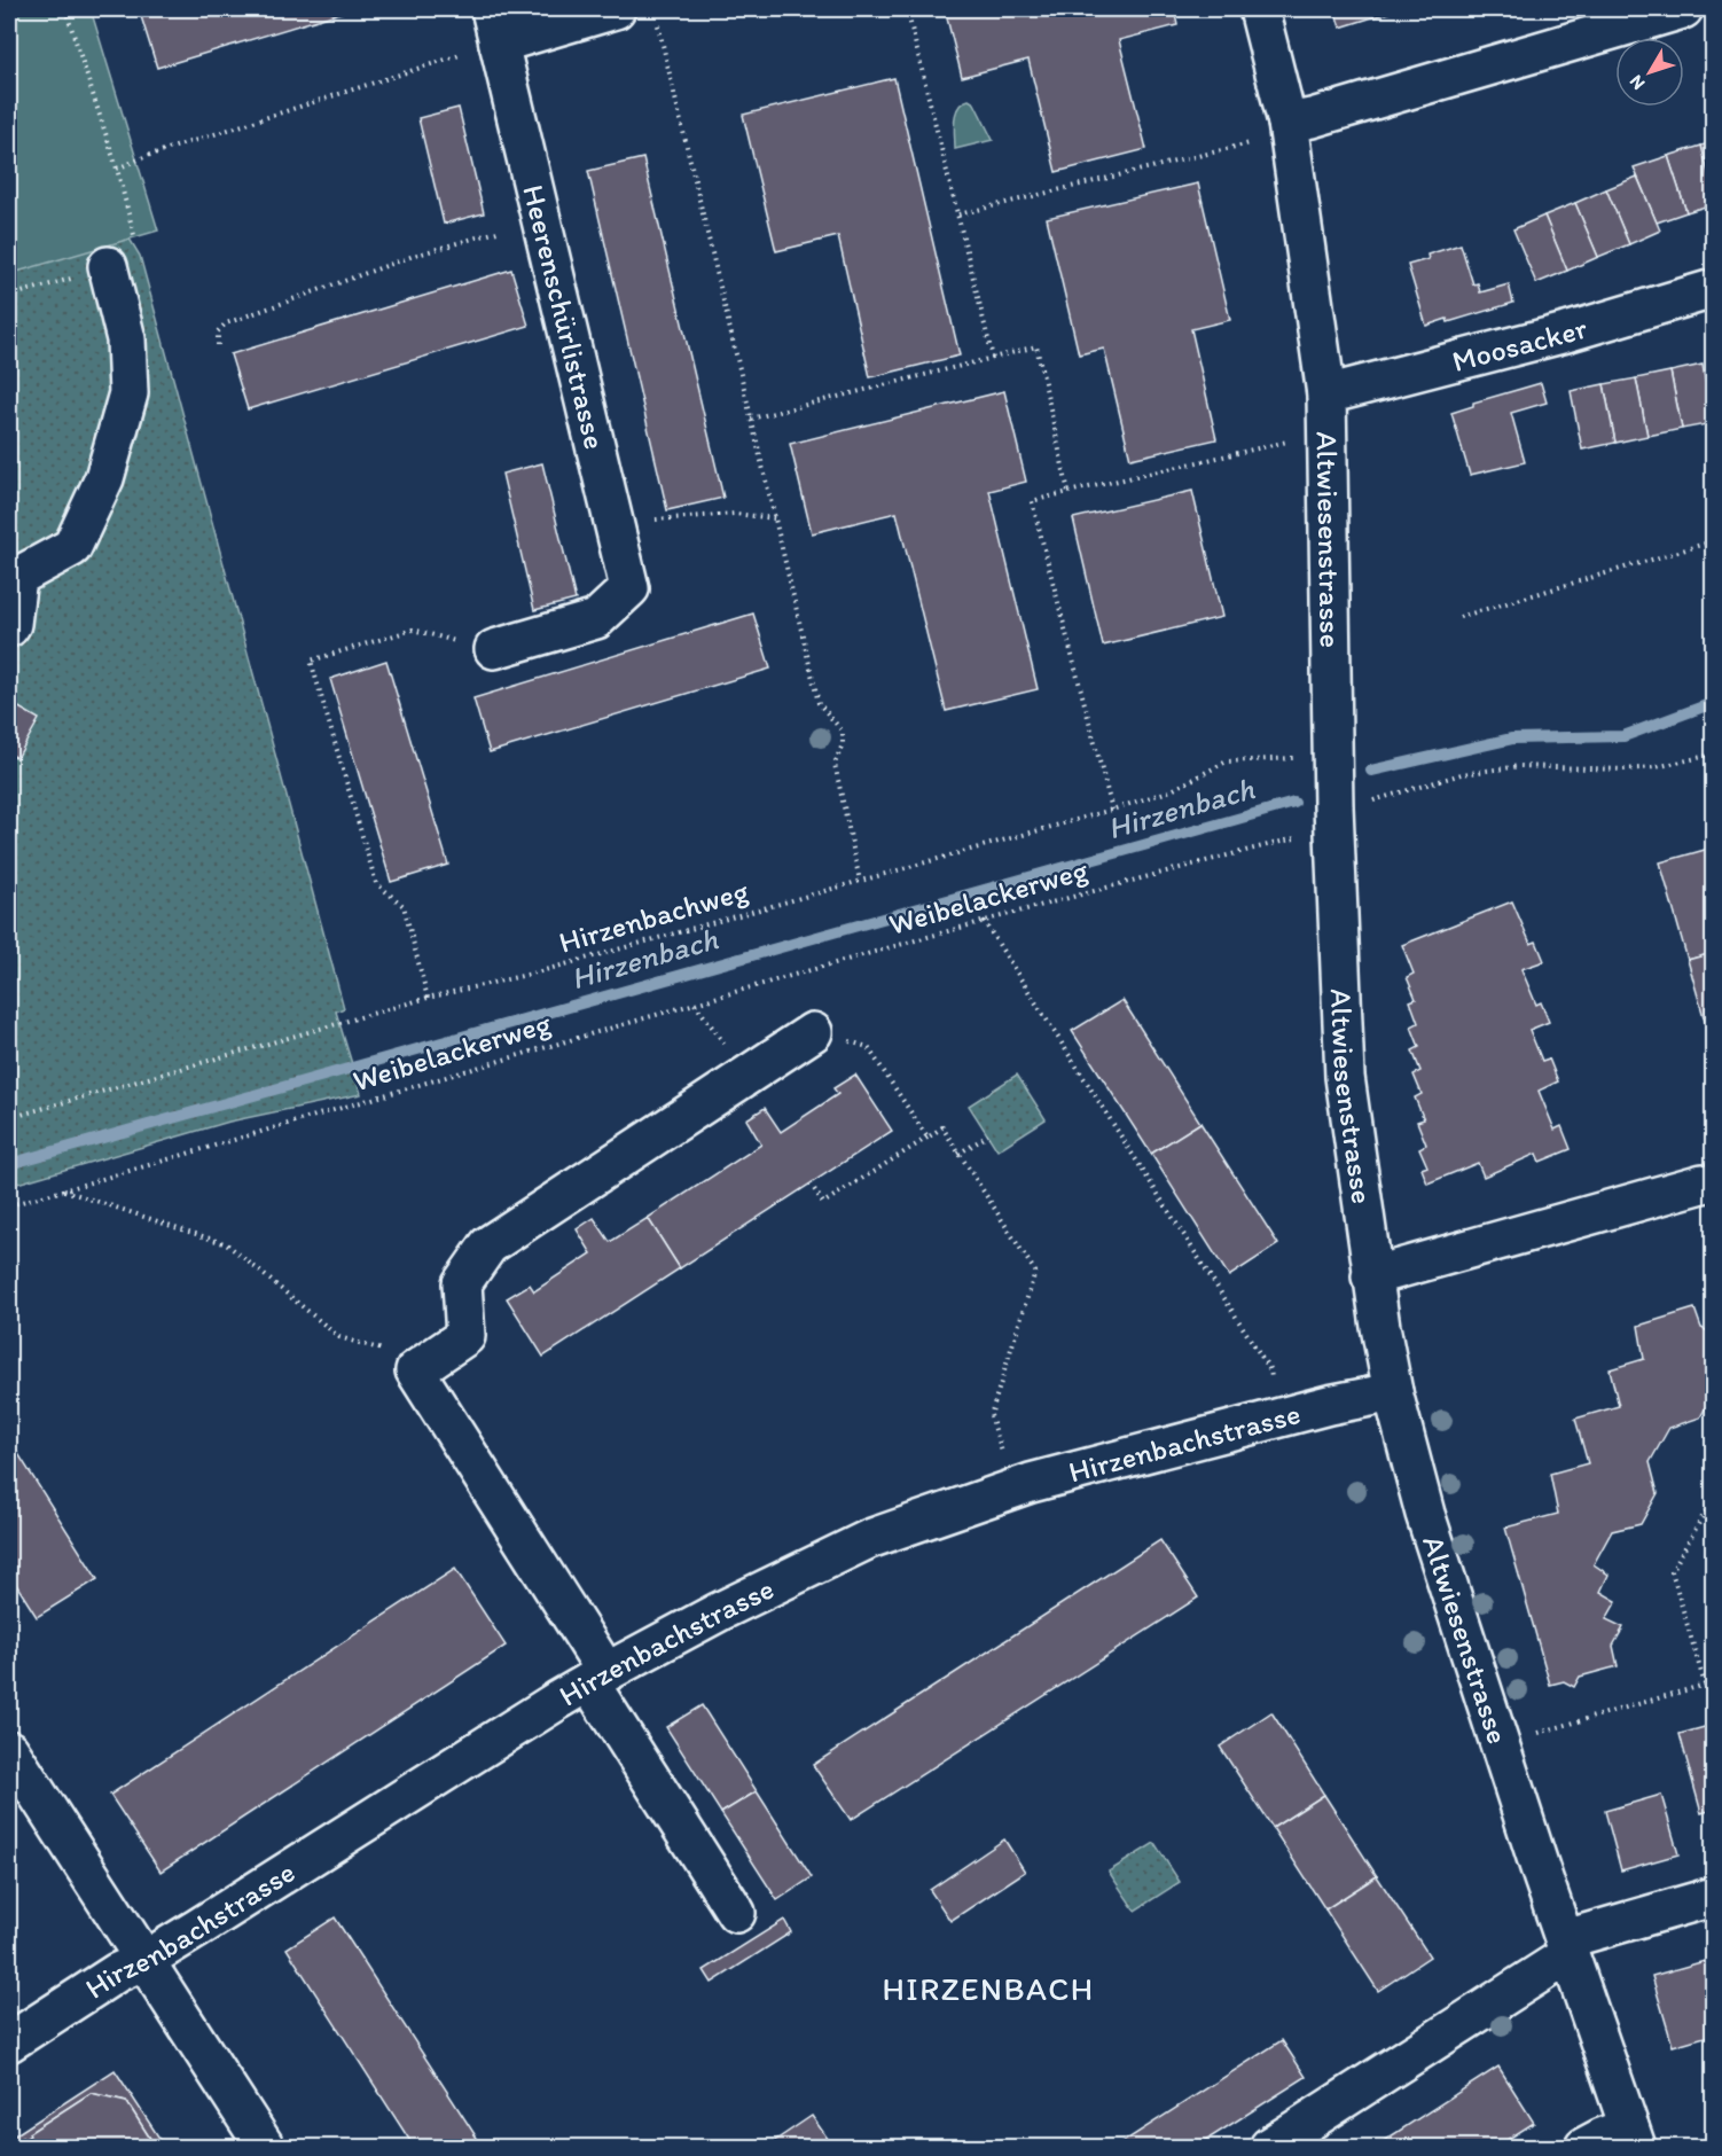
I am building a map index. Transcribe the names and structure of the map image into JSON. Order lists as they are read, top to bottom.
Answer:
{
  "streets": {
    "street": [
      "Heerenschürlistrasse",
      "Moosacker",
      "Altwiesenstrasse",
      "Hirzenbachstrasse"
    ],
    "path": ["Weibelackerweg", "Hirzenbachweg"]
  },
  "crossings": [
    ["Moosacker", "Altwiesenstrasse"],
    ["Altwiesenstrasse", "Hirzenbachstrasse"]
  ],
  "districts": ["HIRZENBACH"],
  "water": ["Hirzenbach"],
  "north": "bottom left"
}
